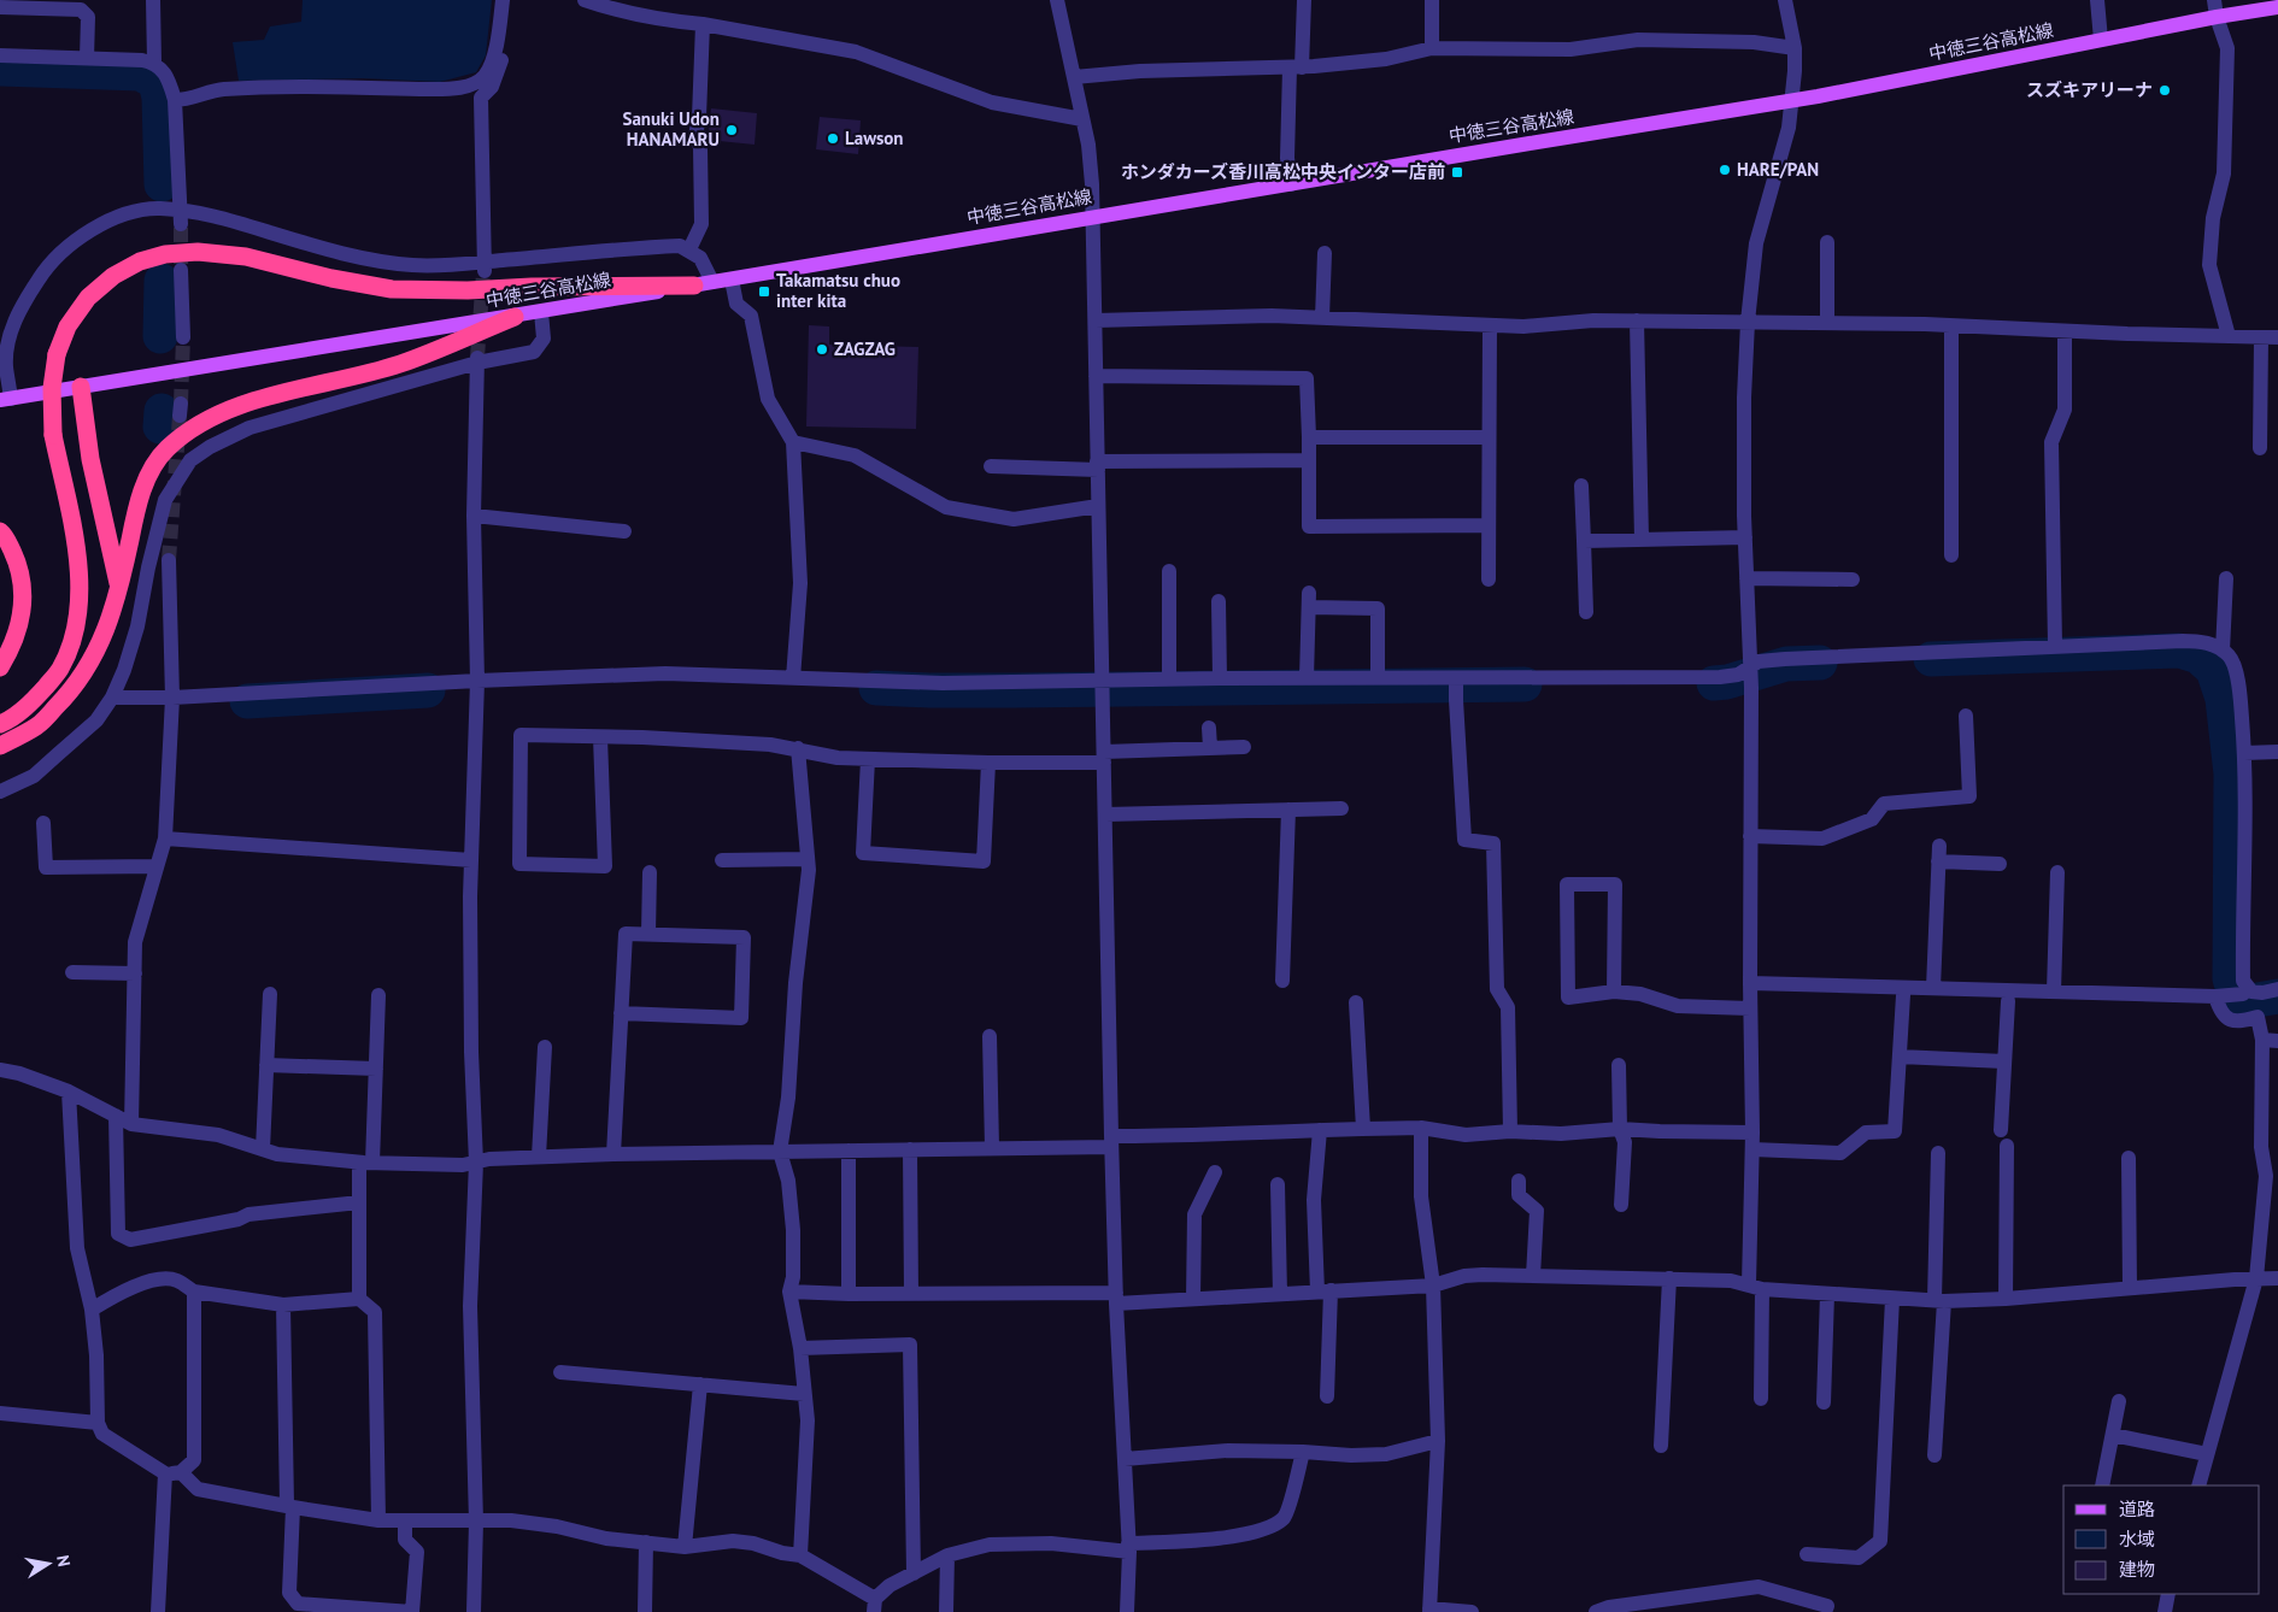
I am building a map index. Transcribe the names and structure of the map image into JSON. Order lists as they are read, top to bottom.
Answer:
{
  "streets": {
    "main road": ["中徳三谷高松線"]
  },
  "places": {
    "other": [
      "スズキアリーナ",
      "Sanuki Udon HANAMARU",
      "Lawson",
      "HARE/PAN",
      "ZAGZAG"
    ],
    "transit": ["ホンダカーズ香川高松中央インター店前", "Takamatsu chuo inter kita"]
  },
  "legend": ["道路", "水域", "建物"],
  "north": "right"
}
